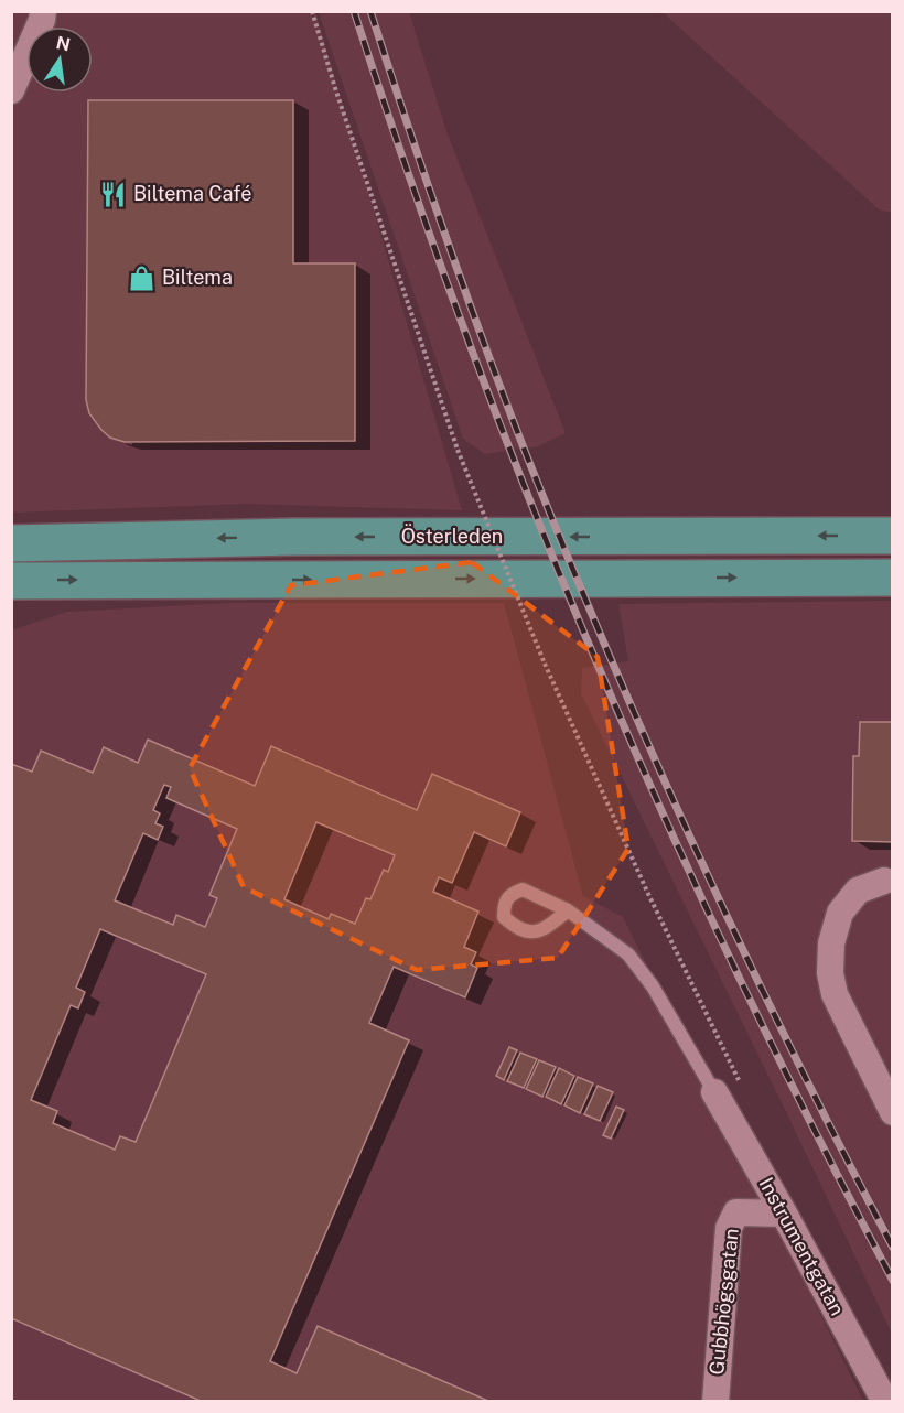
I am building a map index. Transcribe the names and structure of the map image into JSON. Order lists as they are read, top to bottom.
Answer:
{
  "streets": {
    "main road": ["Österleden"],
    "street": ["Instrumentgatan", "Gubbhögsgatan"]
  },
  "crossings": [
    ["Instrumentgatan", "Gubbhögsgatan"]
  ],
  "places": {
    "restaurant": ["Biltema Café"],
    "shop": ["Biltema"]
  },
  "north": "top"
}
